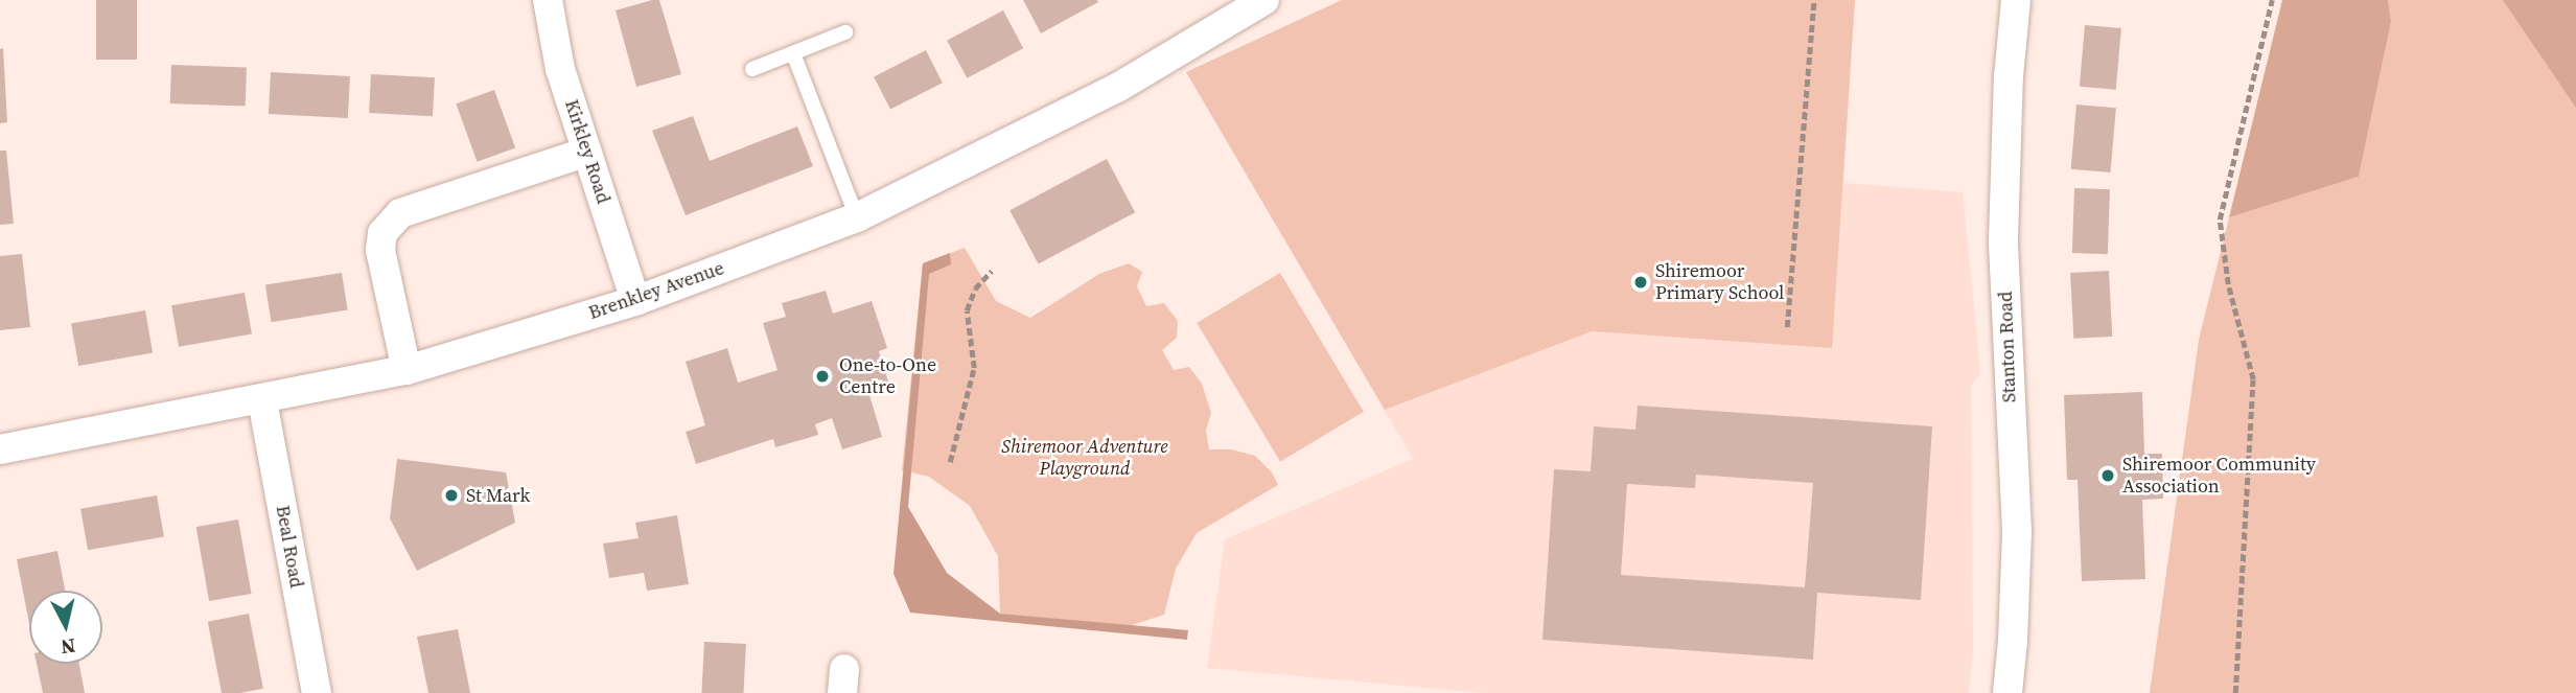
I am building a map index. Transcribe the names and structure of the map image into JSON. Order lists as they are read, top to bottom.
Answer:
{
  "streets": {
    "street": [
      "Kirkley Road",
      "Brenkley Avenue",
      "Stanton Road",
      "Beal Road"
    ]
  },
  "crossings": [
    ["Kirkley Road", "Brenkley Avenue"],
    ["Brenkley Avenue", "Beal Road"]
  ],
  "parks": ["Shiremoor Adventure Playground"],
  "places": [
    "Shiremoor Primary School",
    "One-to-One Centre",
    "Shiremoor Community Association",
    "St Mark"
  ],
  "north": "bottom"
}
